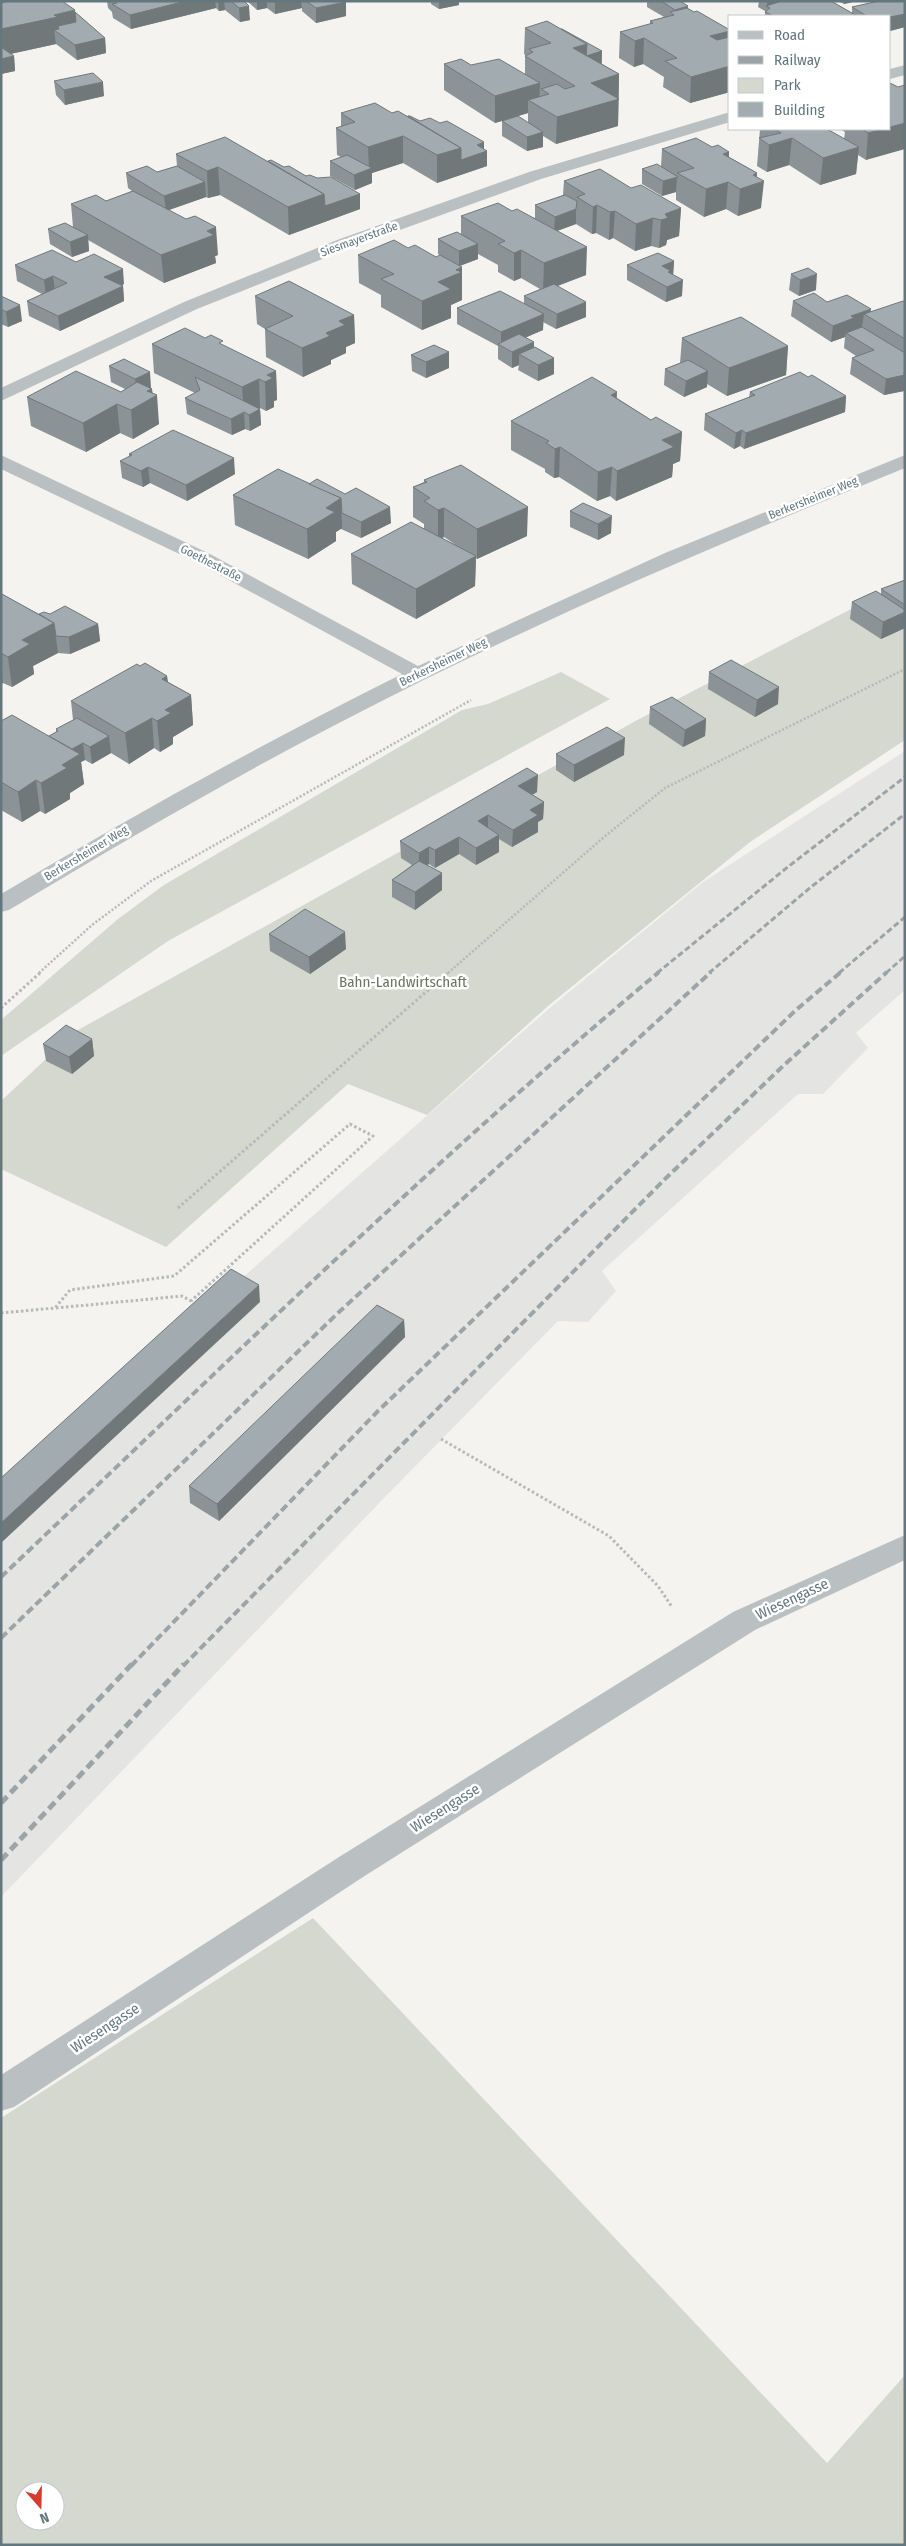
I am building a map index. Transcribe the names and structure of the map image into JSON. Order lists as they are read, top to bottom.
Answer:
{
  "streets": {
    "street": [
      "Siesmayerstraße",
      "Berkersheimer Weg",
      "Goethestraße",
      "Wiesengasse"
    ]
  },
  "crossings": [
    ["Berkersheimer Weg", "Goethestraße"]
  ],
  "parks": ["Bahn-Landwirtschaft"],
  "legend": [
    "Road",
    "Railway",
    "Park",
    "Building"
  ],
  "north": "bottom"
}
